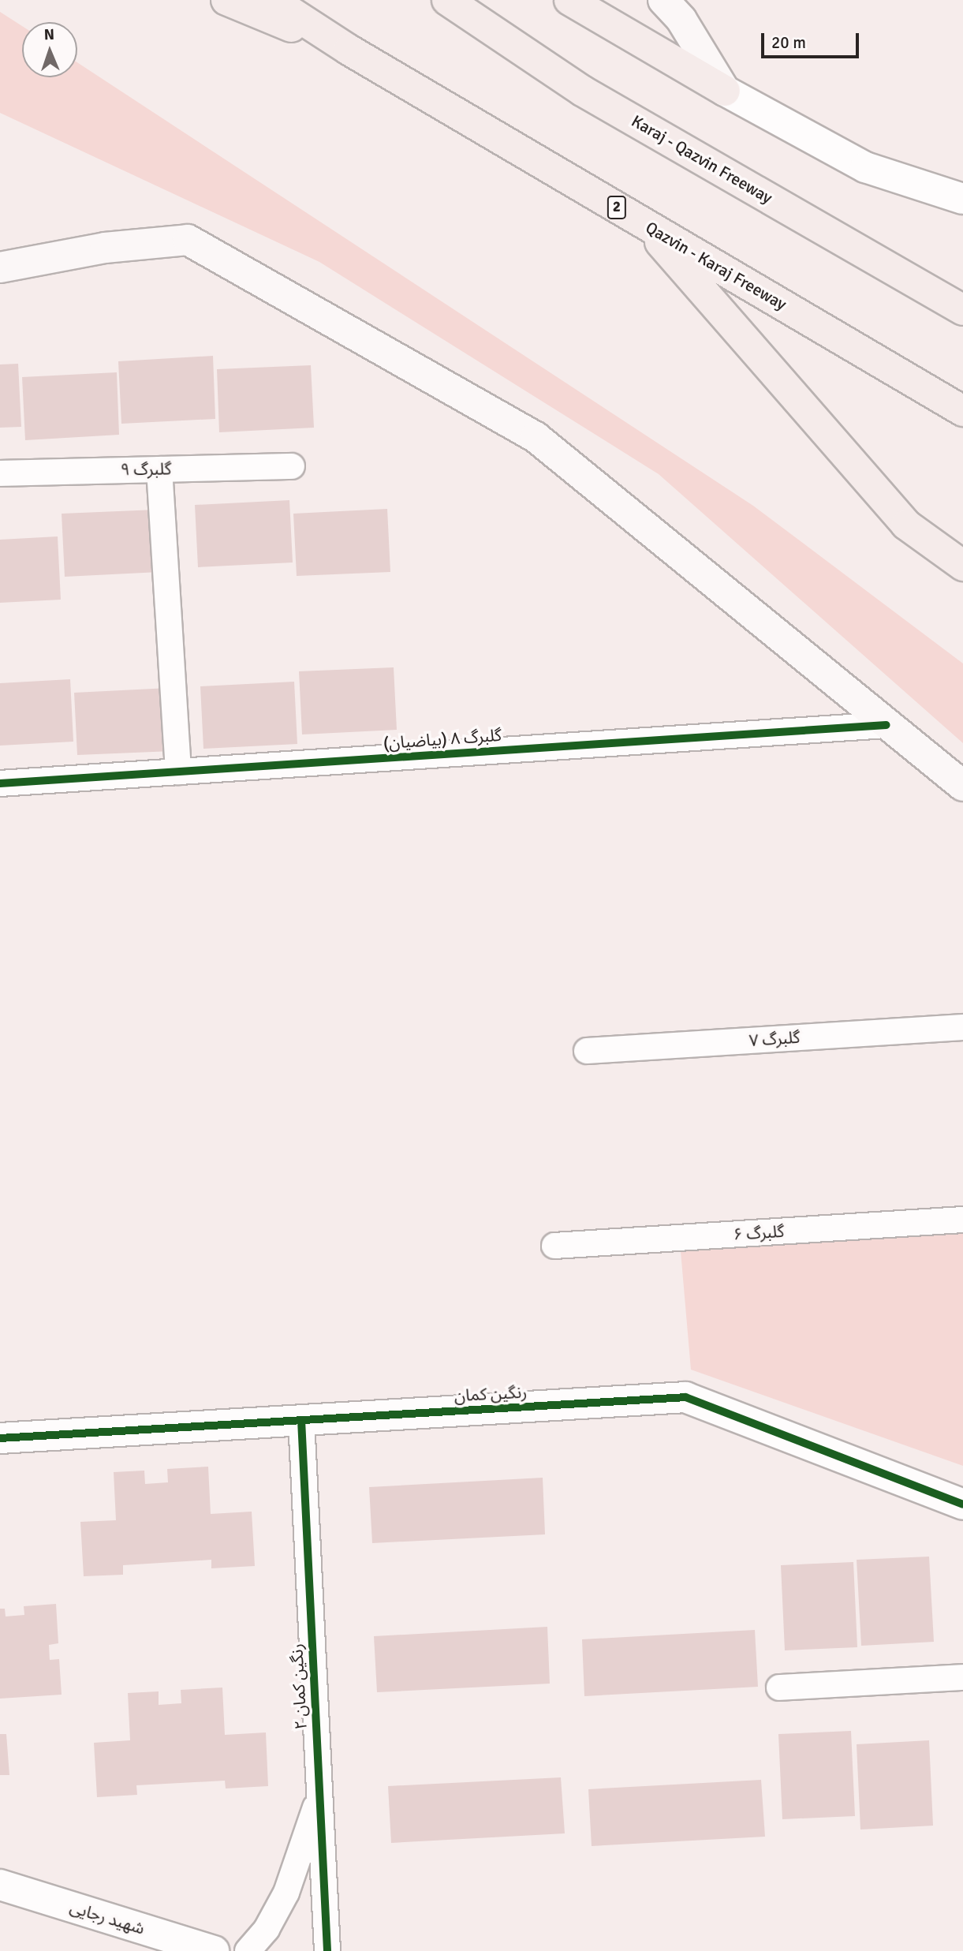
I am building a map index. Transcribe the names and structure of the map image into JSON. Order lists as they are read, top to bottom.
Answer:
{
  "streets": {
    "highway": ["Karaj - Qazvin Freeway", "2", "Qazvin - Karaj Freeway"],
    "street": [
      "گلبرگ ۹",
      "گلبرگ ۸ (بیاضیان)",
      "گلبرگ ۷",
      "گلبرگ ۶",
      "رنگین کمان",
      "رنگین کمان ۲",
      "شهید رجایی"
    ]
  },
  "crossings": [
    ["رنگین کمان", "رنگین کمان ۲"]
  ],
  "scale_bar": "20 m",
  "north": "top"
}
